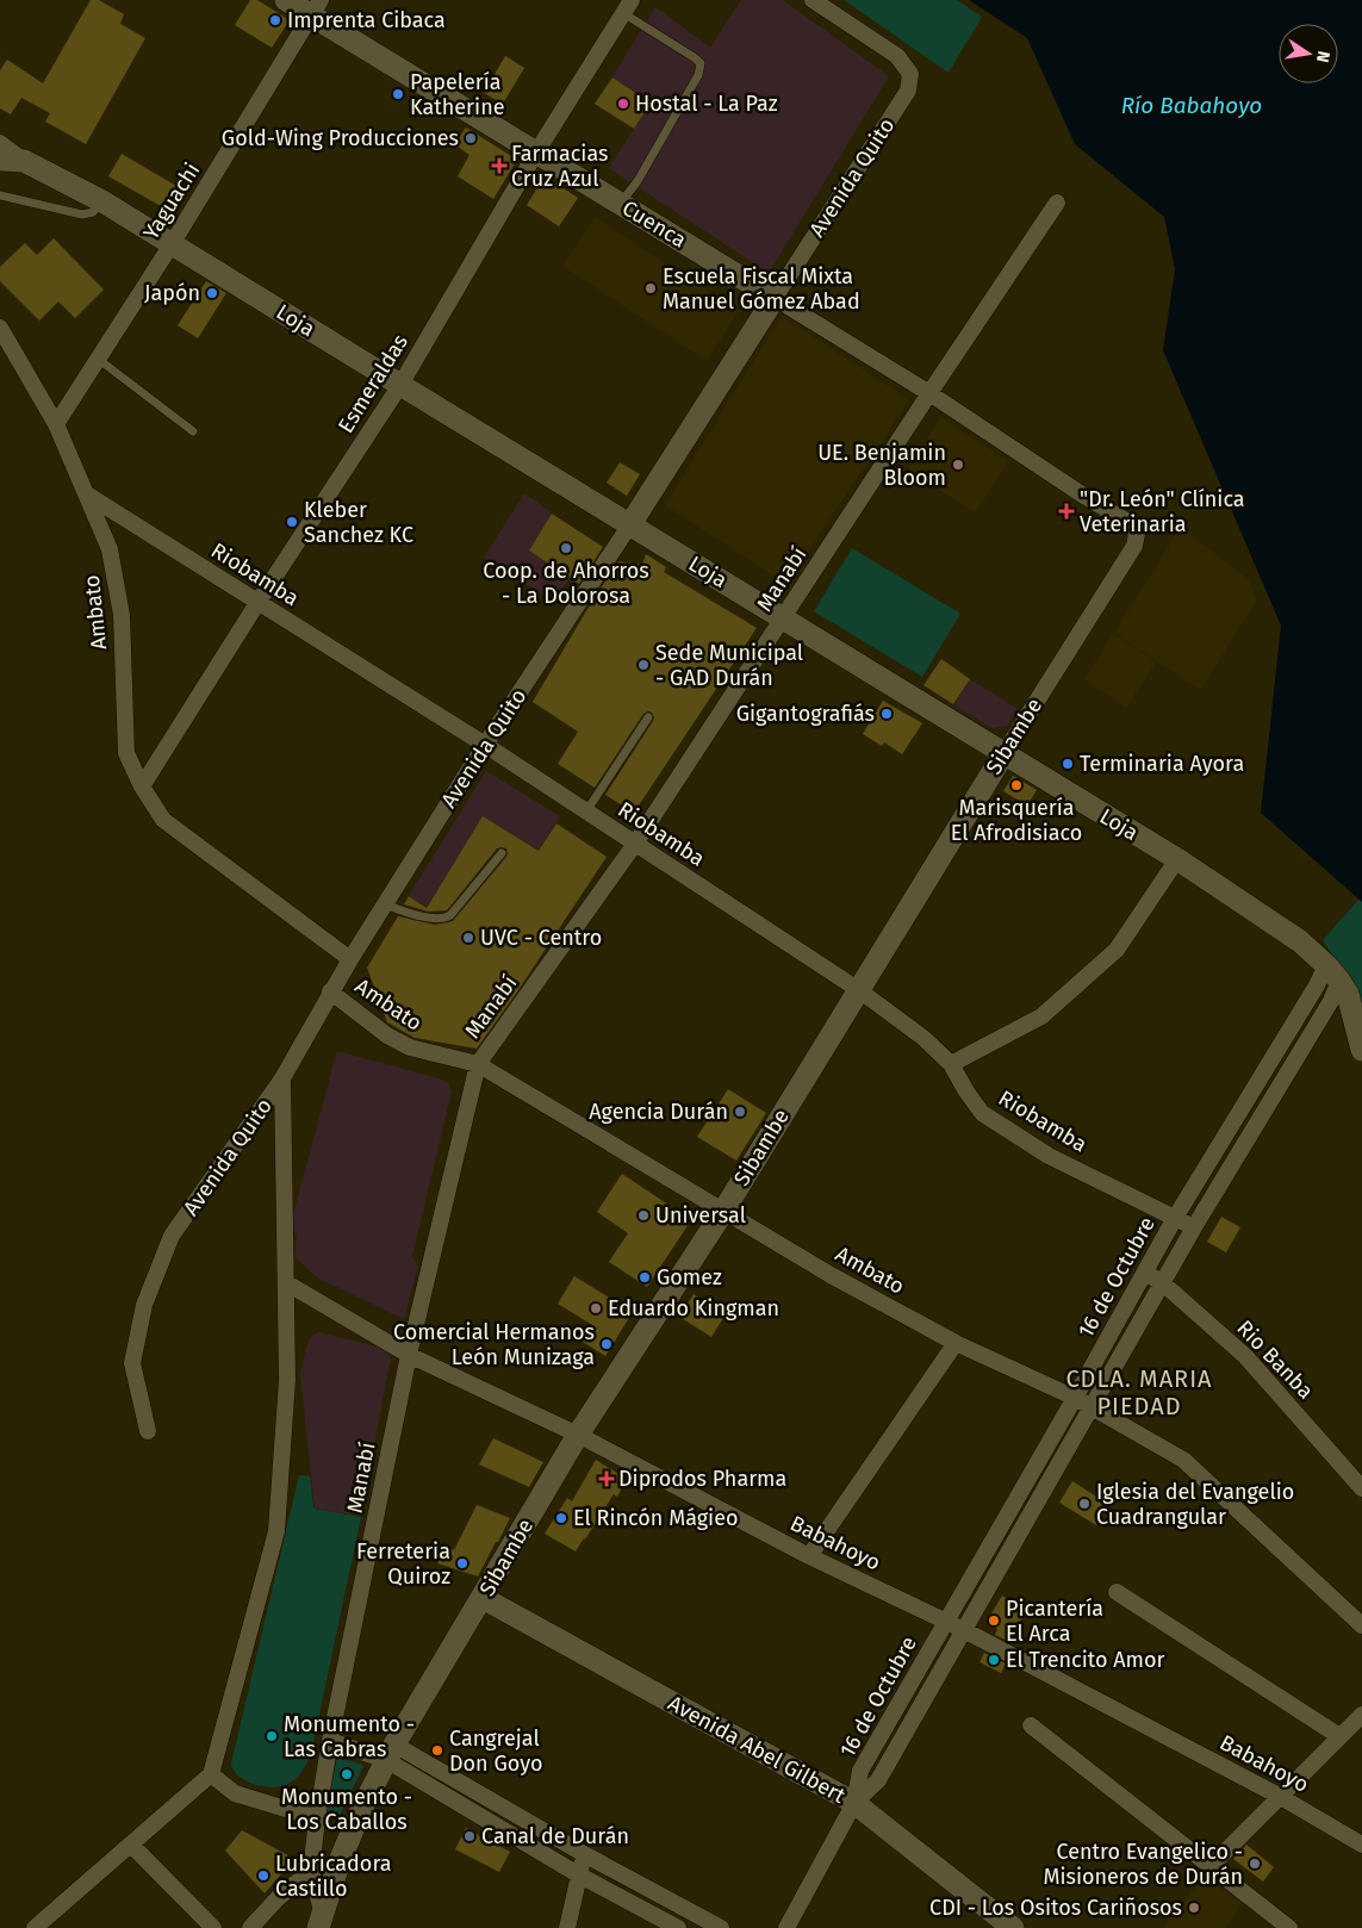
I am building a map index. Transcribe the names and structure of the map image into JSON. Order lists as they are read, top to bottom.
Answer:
{
  "streets": {
    "street": [
      "Avenida Quito",
      "Yaguachi",
      "Cuenca",
      "Loja",
      "Esmeraldas",
      "Riobamba",
      "Manabí",
      "Ambato",
      "Sibambe",
      "16 de Octubre",
      "Rio Banba",
      "Babahoyo",
      "Avenida Abel Gilbert"
    ]
  },
  "crossings": [
    ["Avenida Quito", "Cuenca"],
    ["Avenida Quito", "Loja"],
    ["Avenida Quito", "Riobamba"],
    ["Avenida Quito", "Ambato"],
    ["Yaguachi", "Cuenca"],
    ["Yaguachi", "Loja"],
    ["Yaguachi", "Ambato"],
    ["Cuenca", "Esmeraldas"],
    ["Cuenca", "Manabí"],
    ["Cuenca", "Sibambe"],
    ["Loja", "Esmeraldas"],
    ["Loja", "Manabí"],
    ["Loja", "Sibambe"],
    ["Loja", "16 de Octubre"],
    ["Esmeraldas", "Riobamba"],
    ["Esmeraldas", "Ambato"],
    ["Riobamba", "Manabí"],
    ["Riobamba", "Ambato"],
    ["Riobamba", "Sibambe"],
    ["Riobamba", "16 de Octubre"],
    ["Manabí", "Ambato"],
    ["Manabí", "Sibambe"],
    ["Manabí", "Babahoyo"],
    ["Ambato", "Sibambe"],
    ["Ambato", "16 de Octubre"],
    ["Sibambe", "Babahoyo"],
    ["Sibambe", "Avenida Abel Gilbert"],
    ["16 de Octubre", "Rio Banba"],
    ["16 de Octubre", "Babahoyo"],
    ["16 de Octubre", "Avenida Abel Gilbert"]
  ],
  "districts": ["CDLA. MARIA PIEDAD"],
  "water": ["Río Babahoyo"],
  "places": {
    "other": [
      "Imprenta Cibaca",
      "Papelería Katherine",
      "Hostal - La Paz",
      "Gold-Wing Producciones",
      "Escuela Fiscal Mixta Manuel Gómez Abad",
      "Japón",
      "UE. Benjamin Bloom",
      "Kleber Sanchez KC",
      "Coop. de Ahorros - La Dolorosa",
      "Sede Municipal - GAD Durán",
      "Gigantografiás",
      "Terminaria Ayora",
      "Marisquería El Afrodisiaco",
      "UVC - Centro",
      "Agencia Durán",
      "Universal",
      "Gomez",
      "Eduardo Kingman",
      "Comercial Hermanos León Munizaga",
      "Iglesia del Evangelio Cuadrangular",
      "El Rincón Mágieo",
      "Ferreteria Quiroz",
      "Picantería El Arca",
      "El Trencito Amor",
      "Monumento - Las Cabras",
      "Cangrejal Don Goyo",
      "Monumento - Los Caballos",
      "Canal de Durán",
      "Centro Evangelico - Misioneros de Durán",
      "Lubricadora Castillo",
      "CDI - Los Ositos Cariñosos"
    ],
    "health": ["Farmacias Cruz Azul", "\"Dr. León\" Clínica Veterinaria", "Diprodos Pharma"]
  },
  "north": "right"
}
